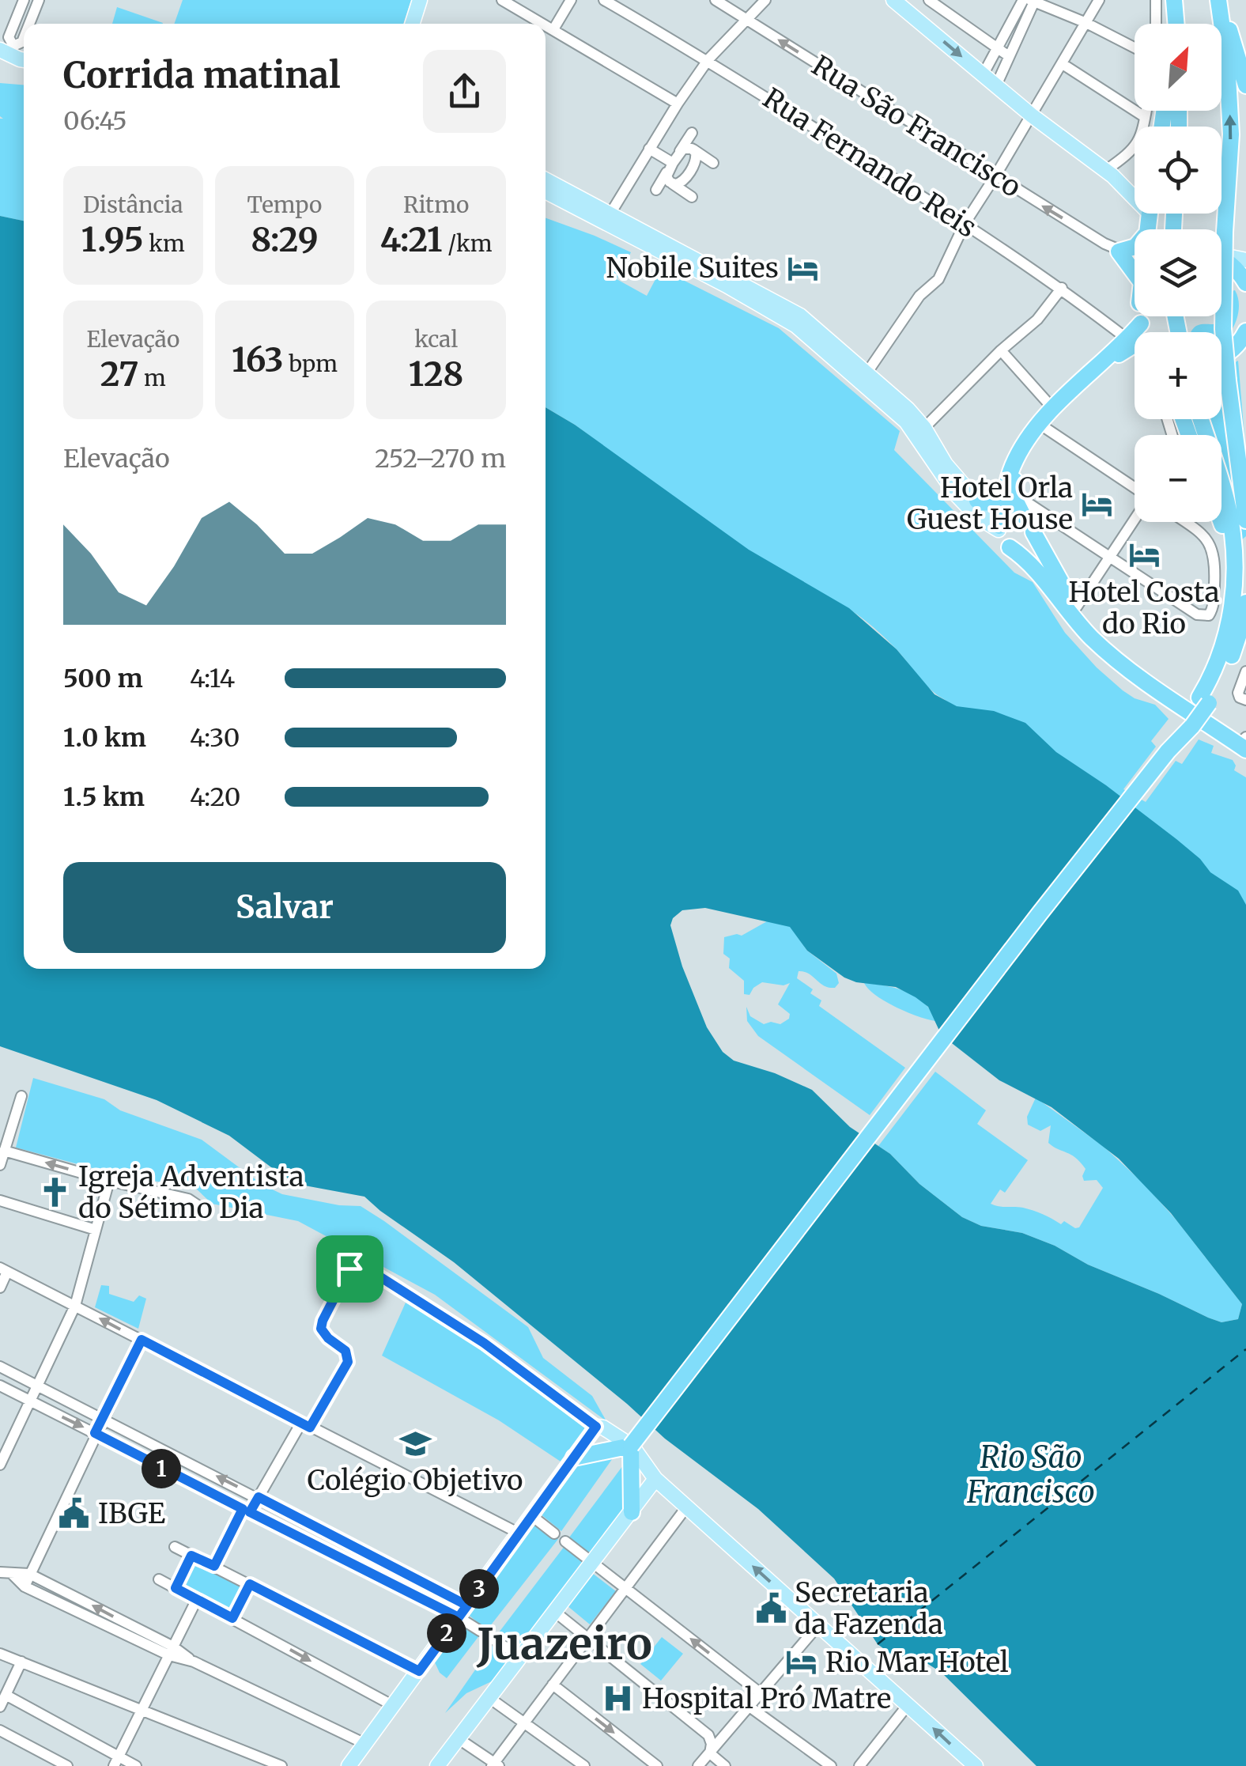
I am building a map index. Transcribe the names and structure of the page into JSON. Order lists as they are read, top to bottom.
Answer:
{
  "streets": {
    "street": ["Rua São Francisco", "Rua Fernando Reis"]
  },
  "one_way": ["Rua São Francisco"],
  "districts": ["Juazeiro"],
  "water": ["Rio São Francisco"],
  "places": {
    "hotel": [
      "Nobile Suites",
      "Hotel Orla Guest House",
      "Hotel Costa do Rio",
      "Rio Mar Hotel"
    ],
    "church": ["Igreja Adventista do Sétimo Dia"],
    "school or university": ["Colégio Objetivo"],
    "public building": ["IBGE", "Secretaria da Fazenda"],
    "hospital": ["Hospital Pró Matre"]
  },
  "north": "top right",
  "page": {
    "map_buttons": ["+", "−"],
    "heading": ["Corrida matinal", "06:45"],
    "stats": [
      ["Distância", "1.95 km"],
      ["Tempo", "8:29"],
      ["Ritmo", "4:21 /km"],
      ["Elevação", "27 m"],
      ["163 bpm"],
      ["kcal", "128"]
    ],
    "chart": ["Elevação", "252–270 m"],
    "list": [
      {
        "name": "500 m",
        "note": "4:14"
      },
      {
        "name": "1.0 km",
        "note": "4:30"
      },
      {
        "name": "1.5 km",
        "note": "4:20"
      }
    ],
    "buttons": "Salvar",
    "pins": ["1", "3", "2"]
  }
}
